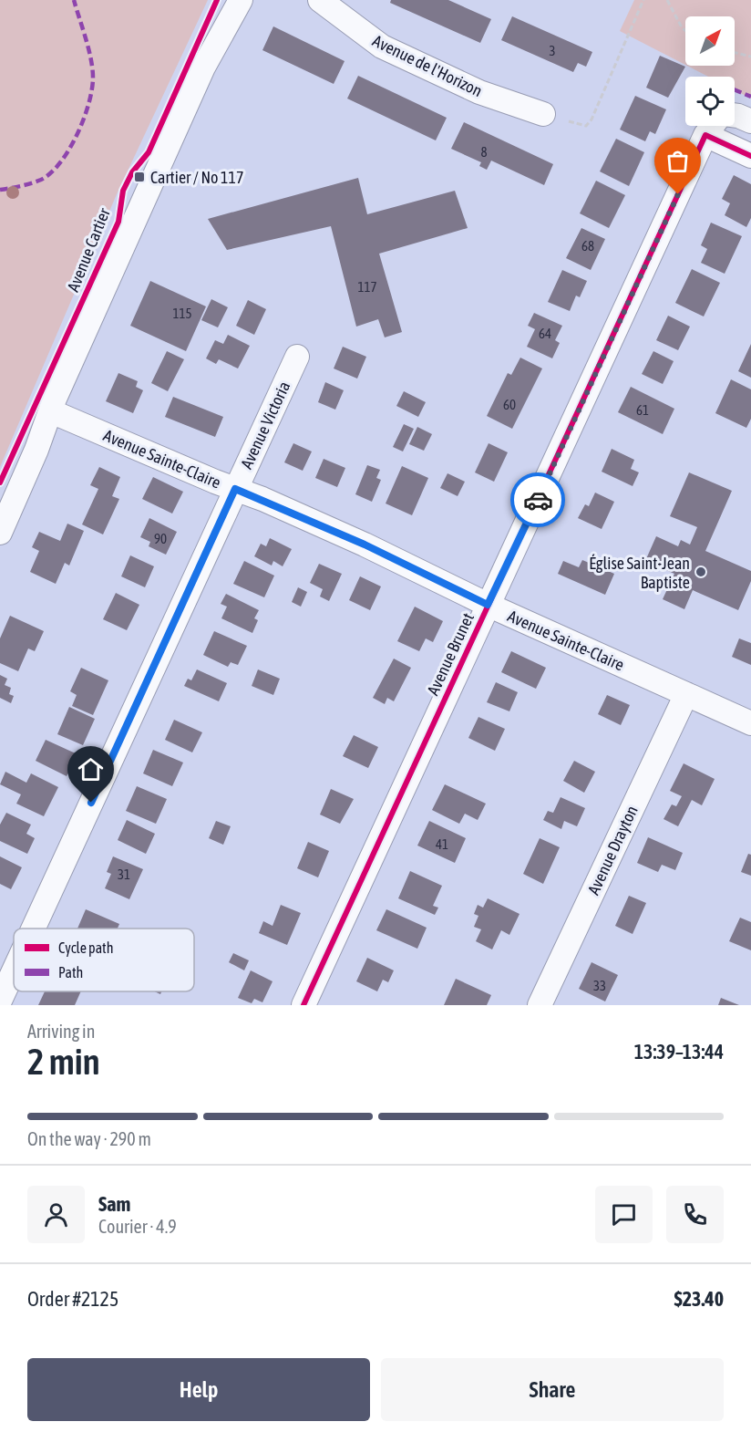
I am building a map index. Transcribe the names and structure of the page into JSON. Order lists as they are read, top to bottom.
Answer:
{
  "streets": {
    "street": [
      "Avenue de l'Horizon",
      "Avenue Cartier",
      "Avenue Victoria",
      "Avenue Sainte-Claire",
      "Avenue Brunet",
      "Avenue Drayton"
    ]
  },
  "crossings": [
    ["Avenue Cartier", "Avenue Sainte-Claire"],
    ["Avenue Victoria", "Avenue Sainte-Claire"],
    ["Avenue Sainte-Claire", "Avenue Brunet"],
    ["Avenue Sainte-Claire", "Avenue Drayton"]
  ],
  "places": {
    "transit": ["Cartier / No 117"],
    "other": ["Église Saint-Jean Baptiste"]
  },
  "house_numbers": [
    "3",
    "8",
    "68",
    "117",
    "115",
    "64",
    "60",
    "61",
    "90",
    "41",
    "31",
    "33"
  ],
  "legend": ["Cycle path", "Path"],
  "north": "top right",
  "page": {
    "heading": ["2 min", "Arriving in", "13:39–13:44"],
    "panel": [
      "Sam",
      "Courier · 4.9",
      "Order #2125",
      "$23.40"
    ],
    "bar": "On the way · 290 m",
    "buttons": ["Help", "Share"]
  }
}
